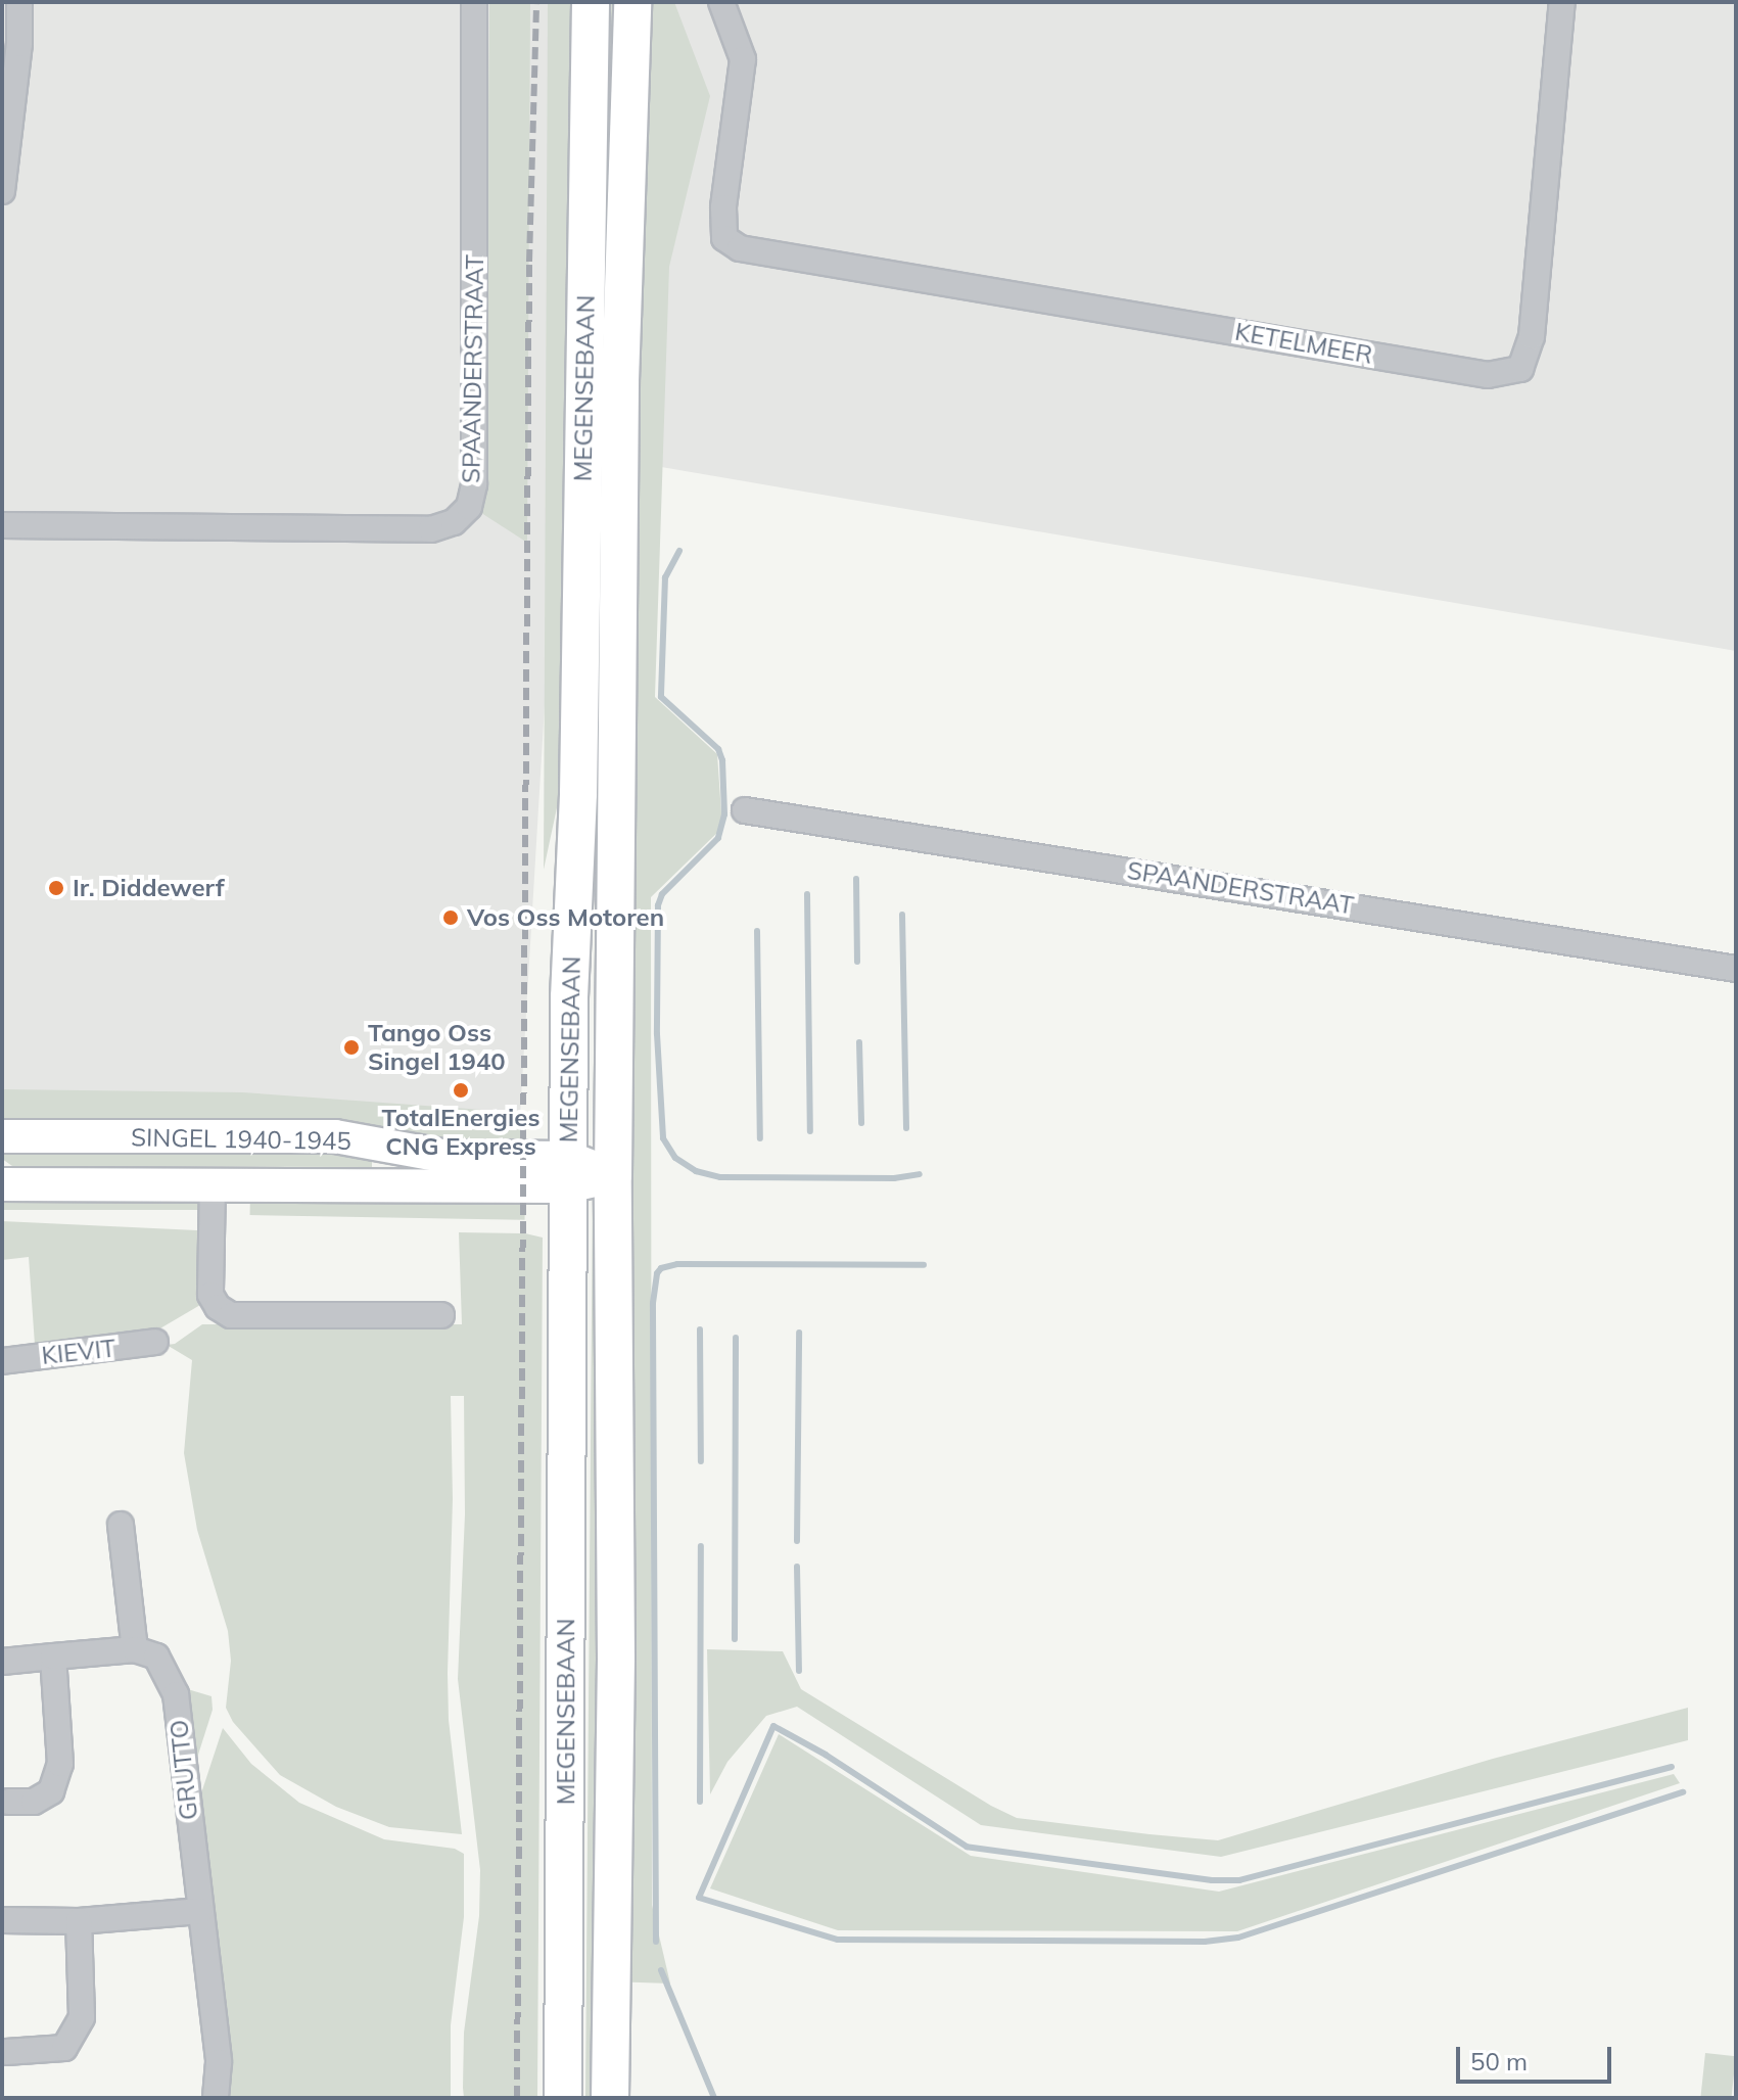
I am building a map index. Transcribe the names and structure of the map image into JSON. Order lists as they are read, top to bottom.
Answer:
{
  "streets": {
    "main road": ["MEGENSEBAAN", "SINGEL 1940-1945"],
    "street": [
      "KETELMEER",
      "SPAANDERSTRAAT",
      "KIEVIT",
      "GRUTTO"
    ]
  },
  "crossings": [
    ["MEGENSEBAAN", "SINGEL 1940-1945"]
  ],
  "places": [
    "Ir. Diddewerf",
    "Vos Oss Motoren",
    "Tango Oss Singel 1940",
    "TotalEnergies CNG Express"
  ],
  "scale_bar": "50 m"
}
